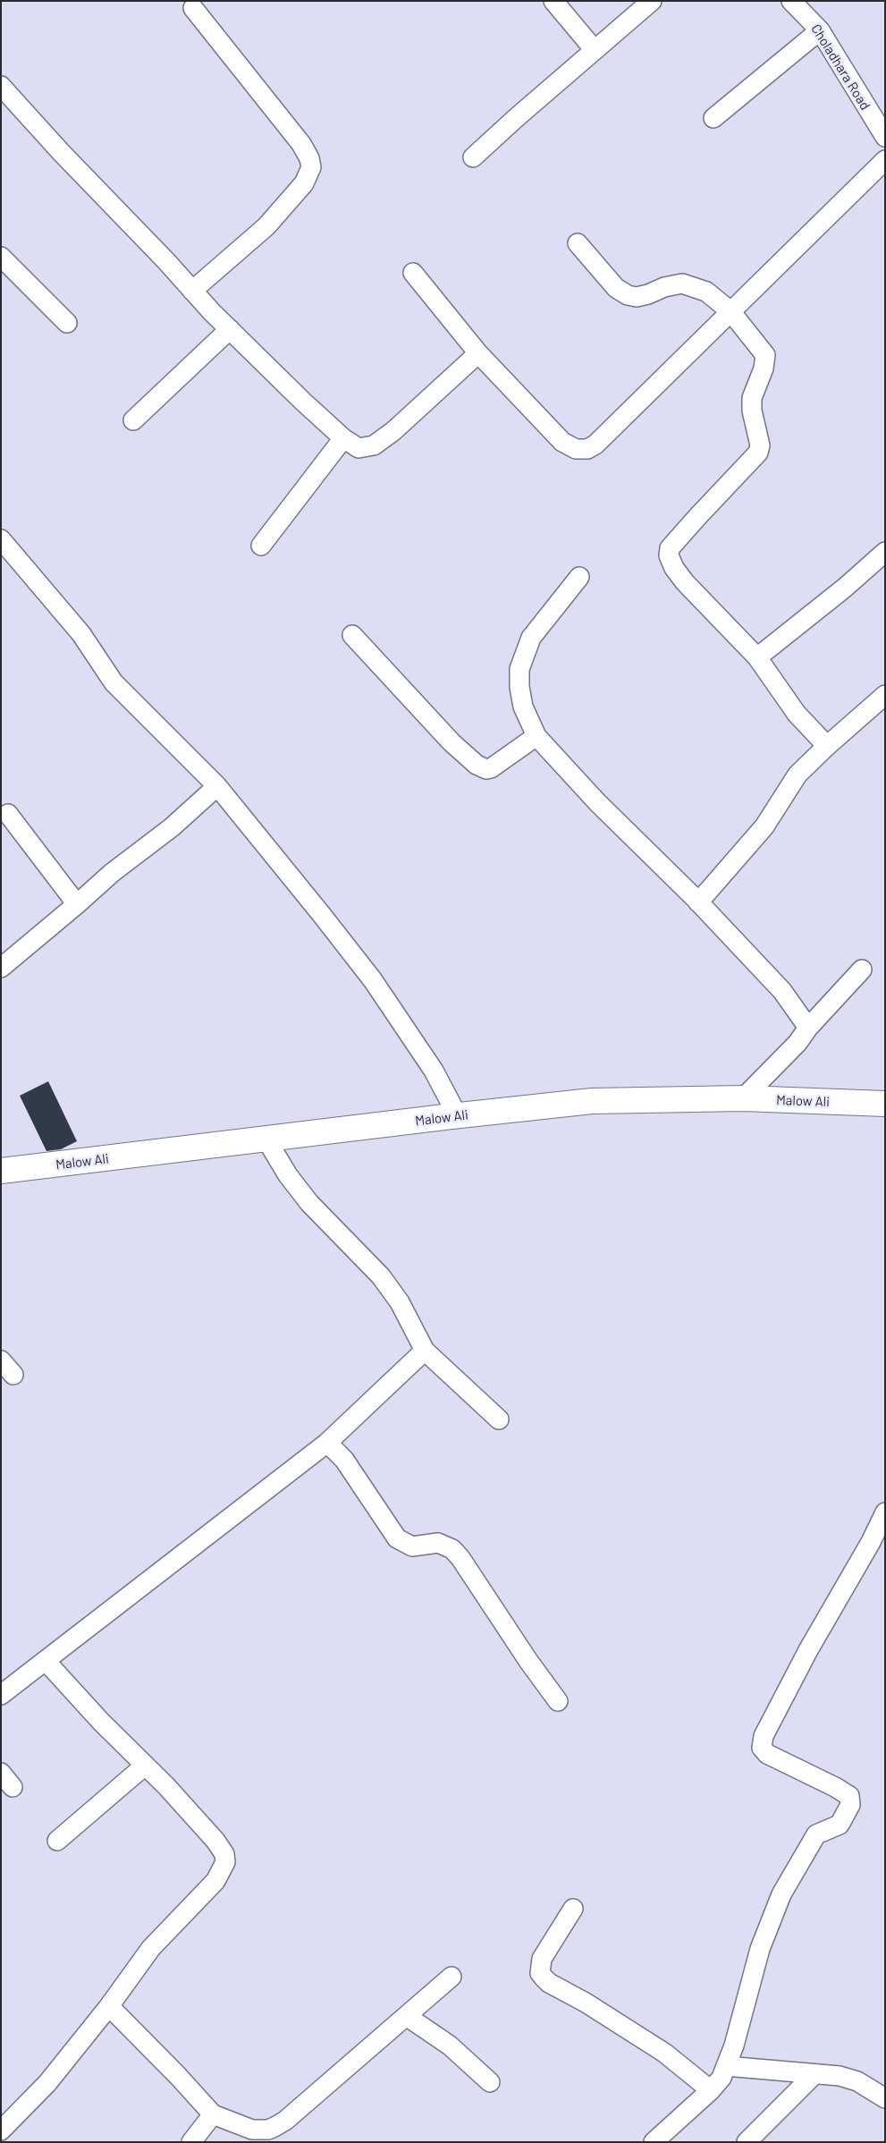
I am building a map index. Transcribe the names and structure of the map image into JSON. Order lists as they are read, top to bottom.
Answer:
{
  "streets": {
    "street": ["Choladhara Road", "Malow Ali"]
  }
}
